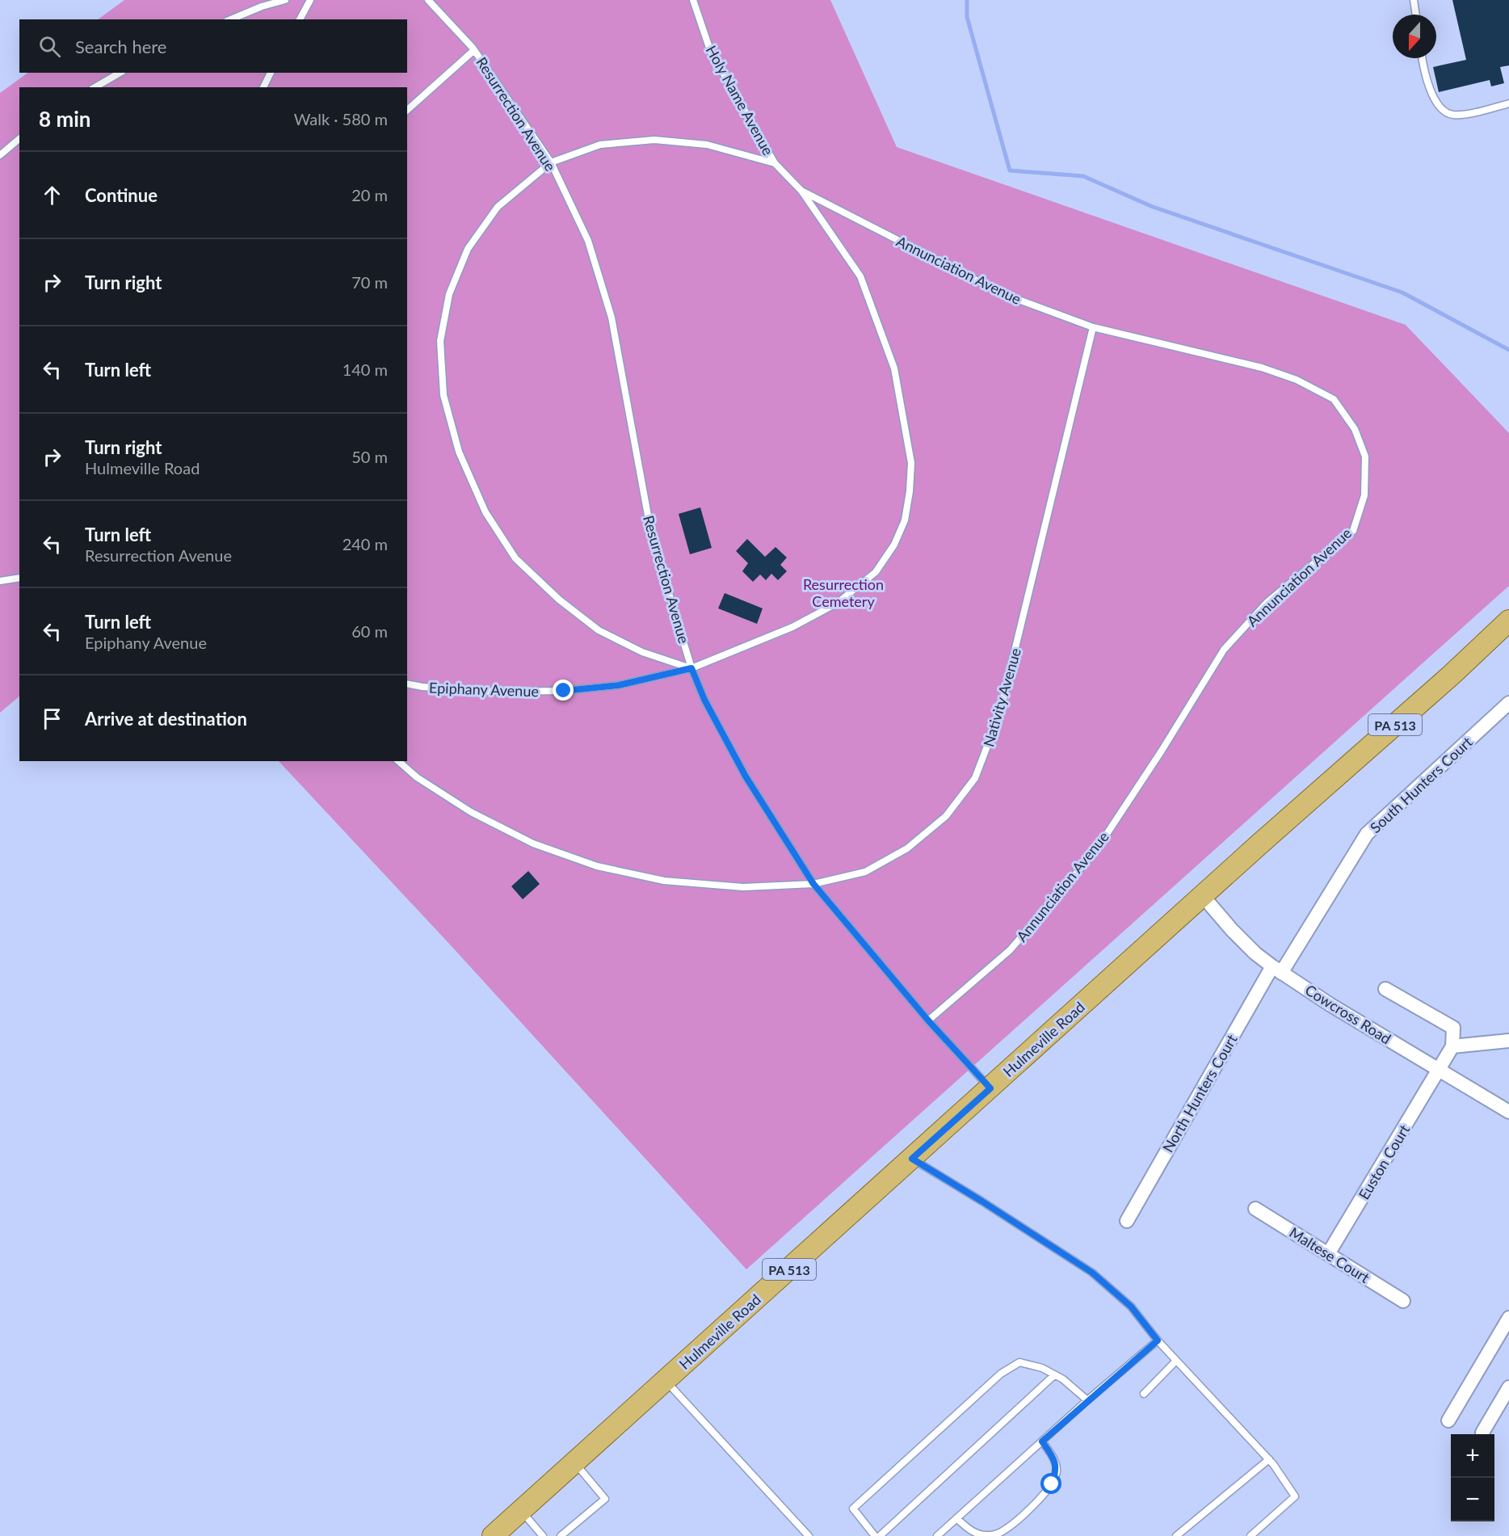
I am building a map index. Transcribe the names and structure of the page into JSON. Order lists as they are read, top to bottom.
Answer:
{
  "streets": {
    "main road": ["PA 513", "Hulmeville Road"],
    "street": [
      "South Hunters Court",
      "Cowcross Road",
      "North Hunters Court",
      "Euston Court",
      "Maltese Court"
    ],
    "lane": [
      "Holy Name Avenue",
      "Resurrection Avenue",
      "Annunciation Avenue",
      "Epiphany Avenue",
      "Nativity Avenue"
    ]
  },
  "crossings": [
    ["Holy Name Avenue", "Annunciation Avenue"],
    ["Holy Name Avenue", "Epiphany Avenue"],
    ["Resurrection Avenue", "Annunciation Avenue"],
    ["Resurrection Avenue", "Epiphany Avenue"],
    ["Resurrection Avenue", "Nativity Avenue"],
    ["Resurrection Avenue", "Hulmeville Road"],
    ["Annunciation Avenue", "Epiphany Avenue"],
    ["Annunciation Avenue", "Nativity Avenue"],
    ["South Hunters Court", "Cowcross Road"],
    ["South Hunters Court", "North Hunters Court"],
    ["Cowcross Road", "Hulmeville Road"],
    ["Cowcross Road", "North Hunters Court"],
    ["Cowcross Road", "Euston Court"],
    ["Euston Court", "Maltese Court"]
  ],
  "parks": ["Resurrection Cemetery"],
  "north": "bottom",
  "page": {
    "search": "Search here",
    "heading": ["8 min", "Walk · 580 m"],
    "list": [
      ["Continue", "20 m"],
      ["Turn right", "70 m"],
      ["Turn left", "140 m"],
      ["Turn right", "Hulmeville Road", "50 m"],
      ["Turn left", "Resurrection Avenue", "240 m"],
      ["Turn left", "Epiphany Avenue", "60 m"],
      "Arrive at destination"
    ],
    "map_buttons": ["+", "−"]
  }
}
